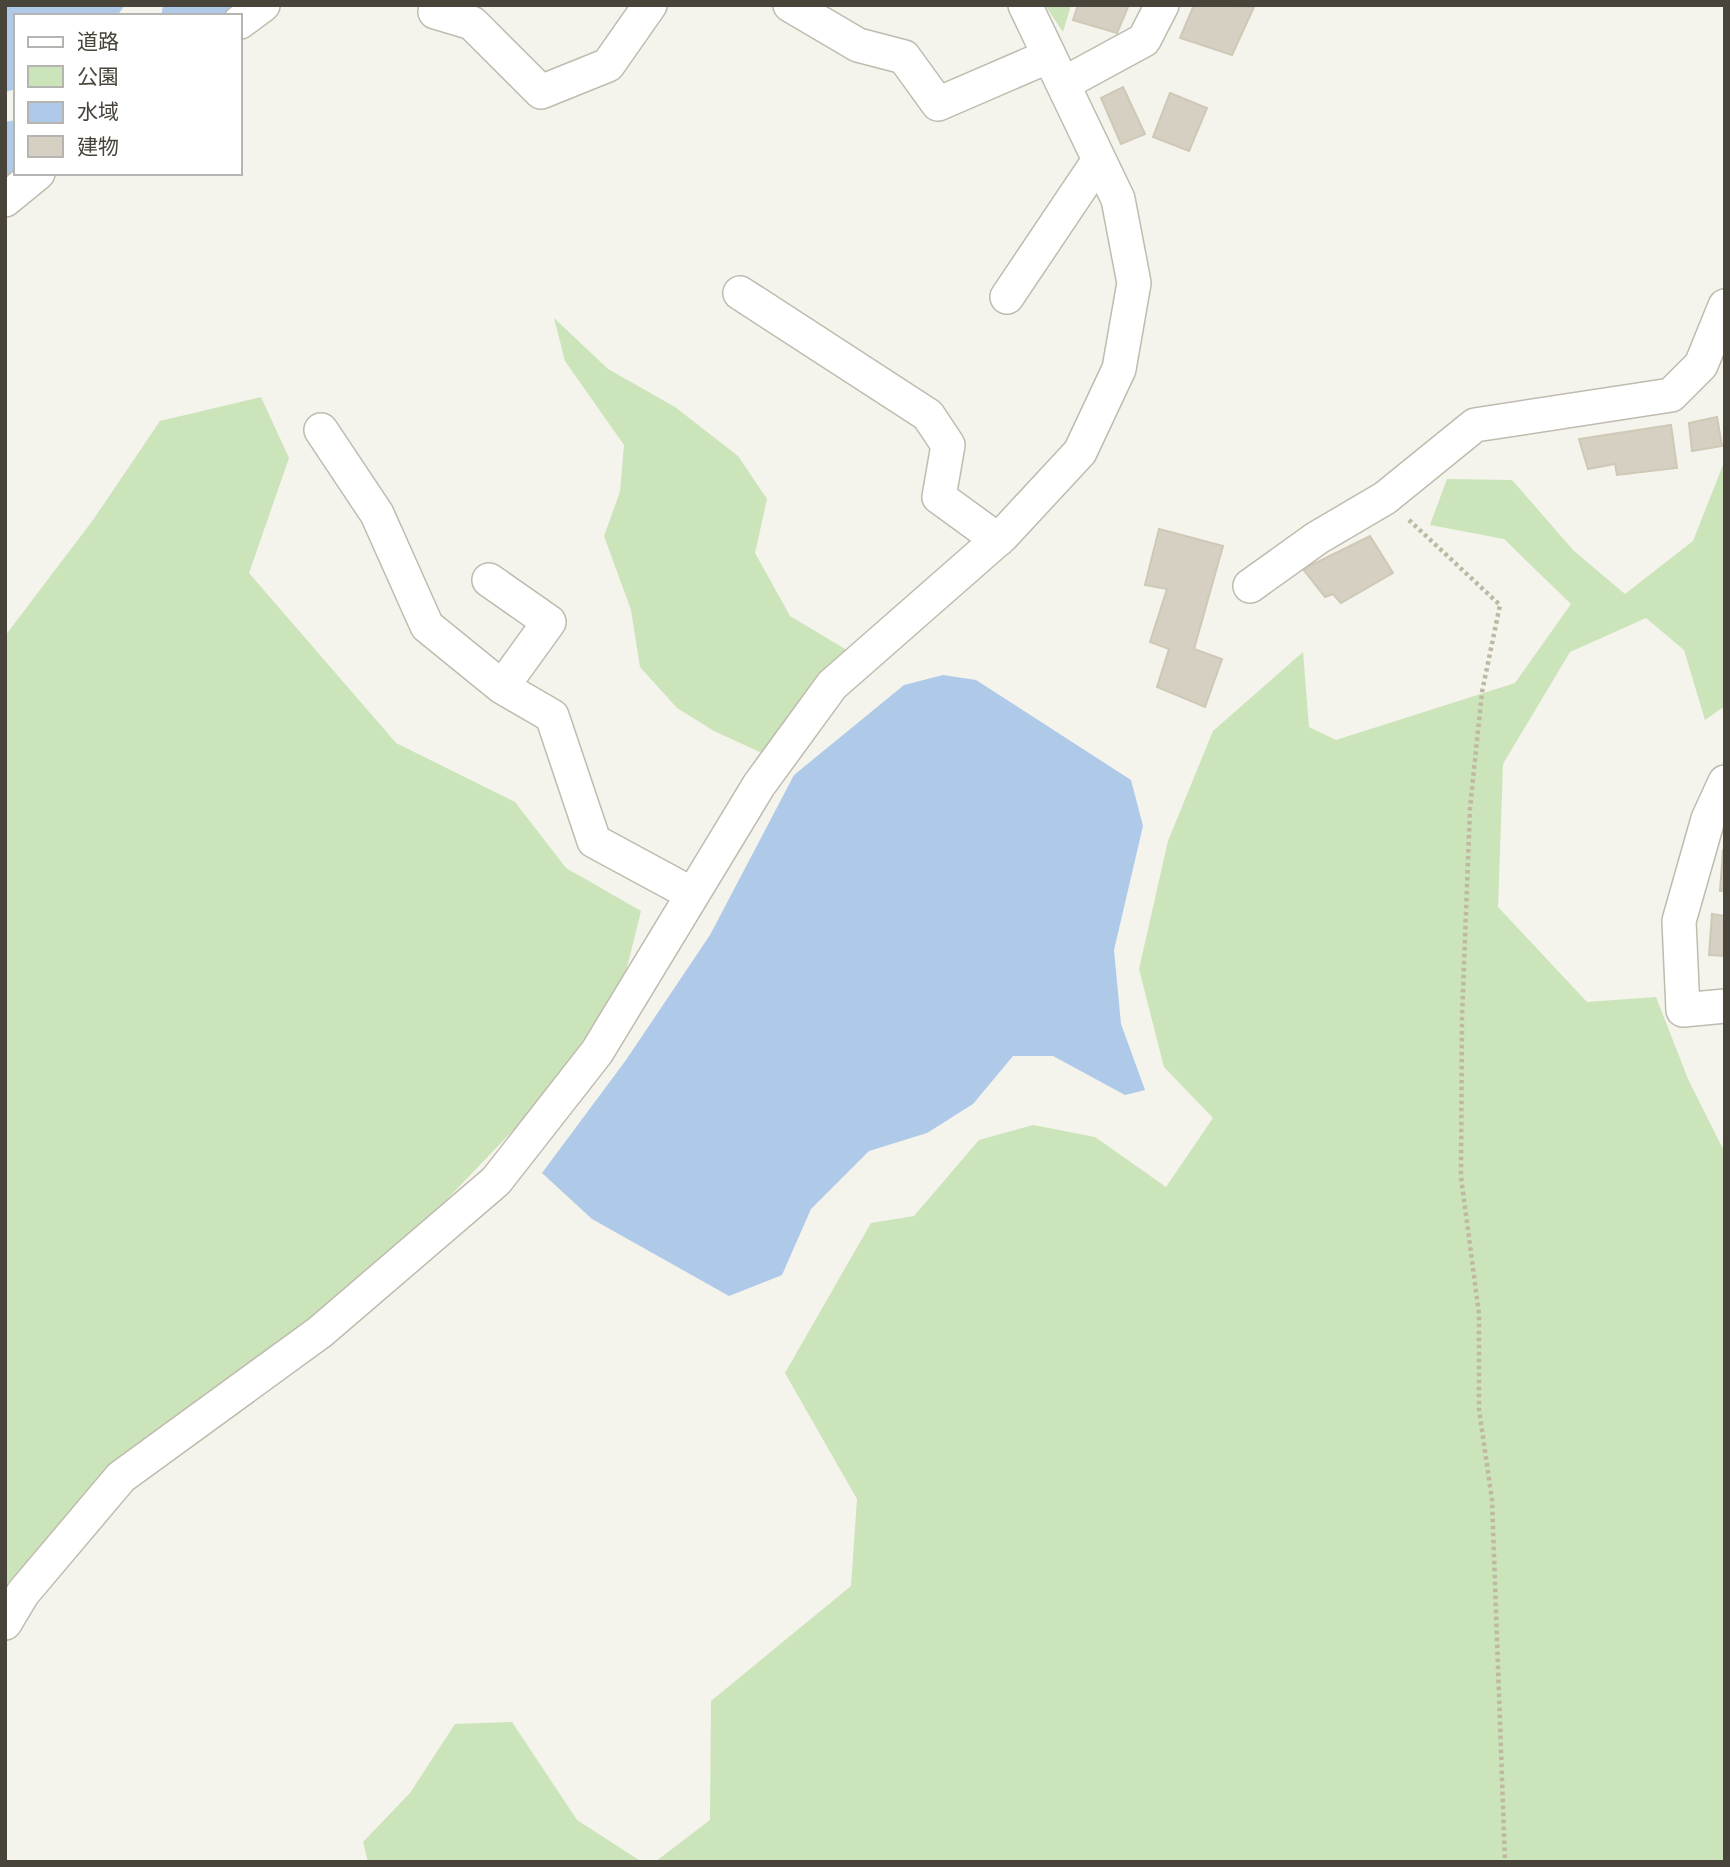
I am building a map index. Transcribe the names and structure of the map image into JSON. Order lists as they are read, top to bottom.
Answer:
{
  "legend": [
    "道路",
    "公園",
    "水域",
    "建物"
  ]
}
